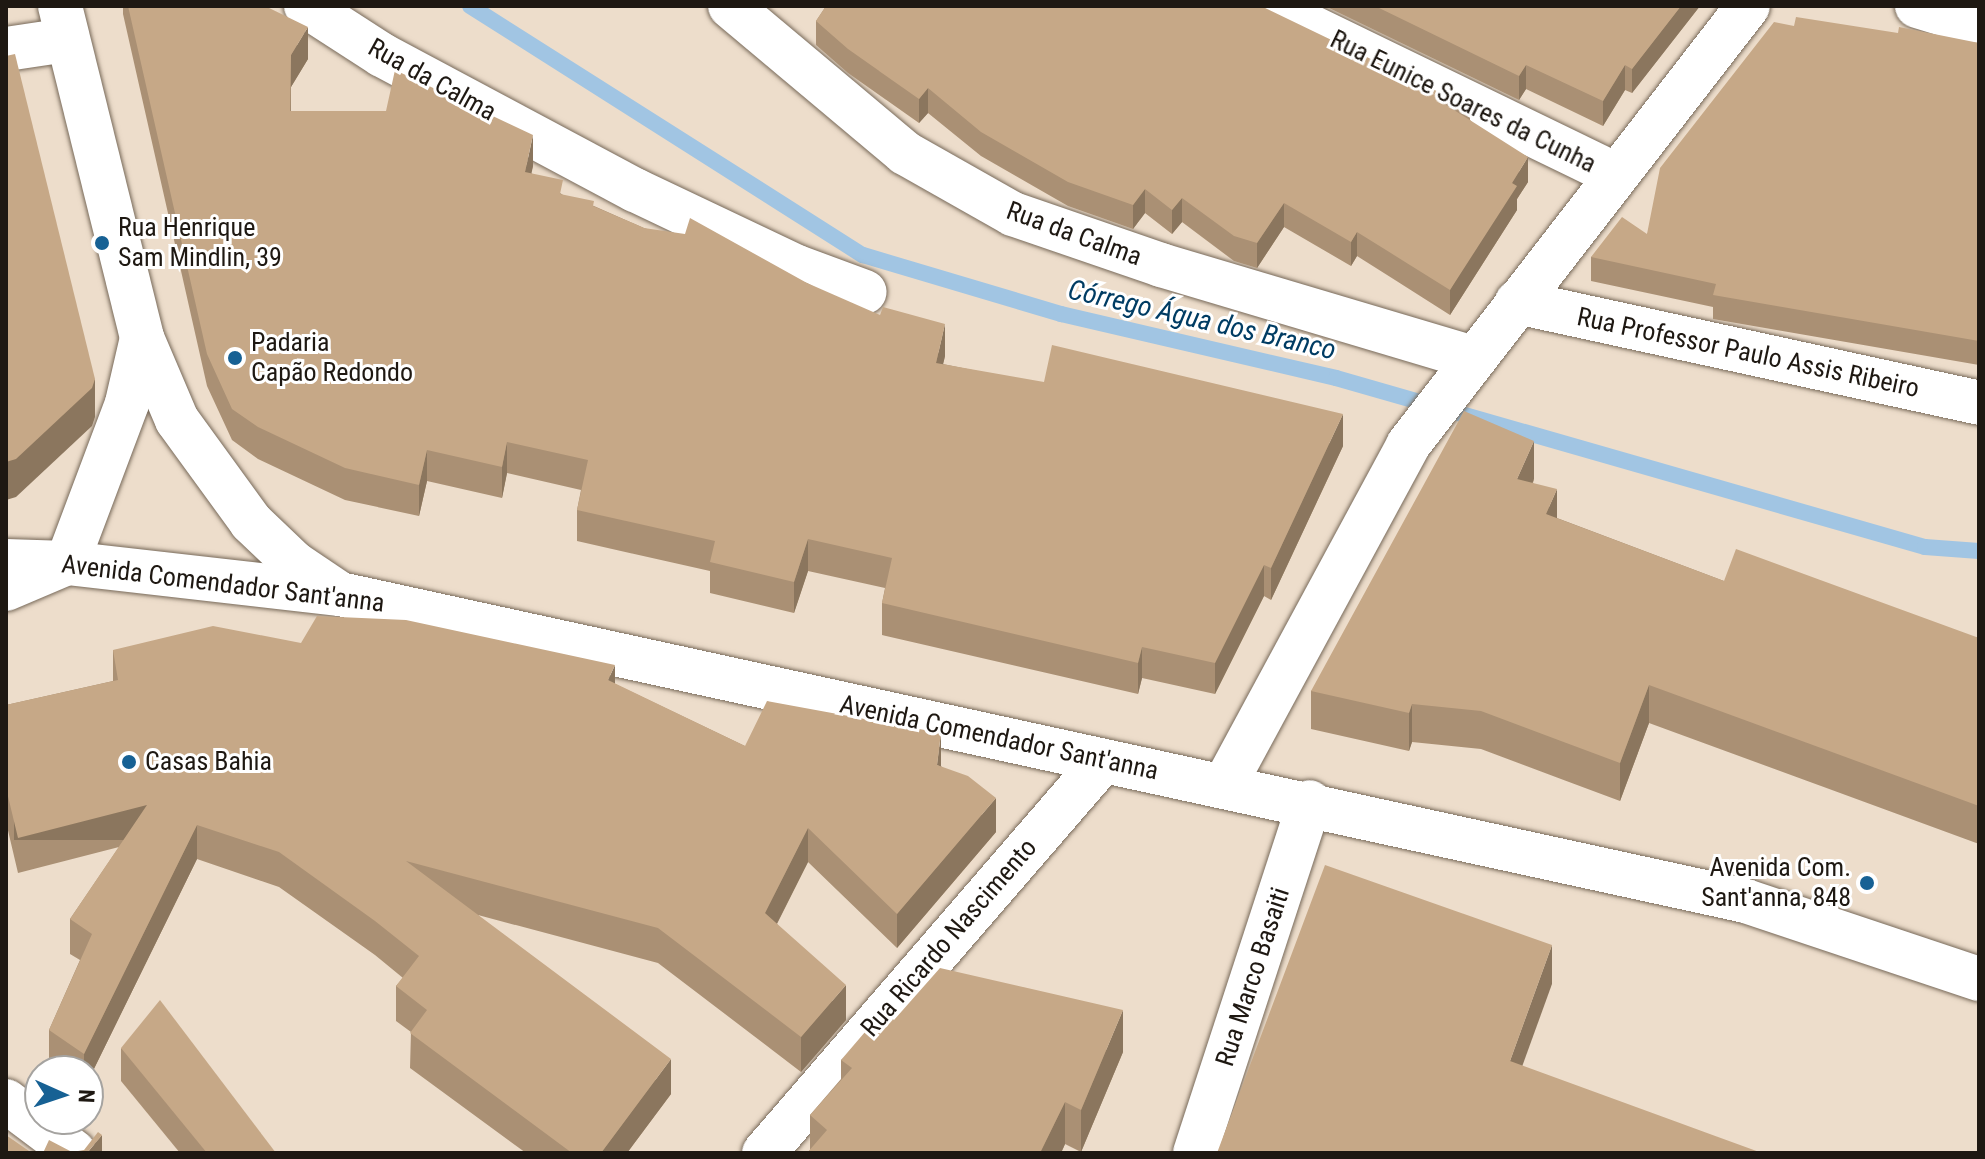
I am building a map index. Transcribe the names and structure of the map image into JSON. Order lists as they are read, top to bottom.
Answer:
{
  "streets": {
    "street": [
      "Rua da Calma",
      "Rua Eunice Soares da Cunha",
      "Rua Professor Paulo Assis Ribeiro",
      "Avenida Comendador Sant'anna",
      "Rua Ricardo Nascimento",
      "Rua Marco Basaiti"
    ]
  },
  "crossings": [
    ["Avenida Comendador Sant'anna", "Rua Ricardo Nascimento"],
    ["Avenida Comendador Sant'anna", "Rua Marco Basaiti"]
  ],
  "water": ["Córrego Água dos Branco"],
  "places": [
    "Rua Henrique Sam Mindlin, 39",
    "Padaria Capão Redondo",
    "Casas Bahia",
    "Avenida Com. Sant'anna, 848"
  ],
  "north": "right"
}
